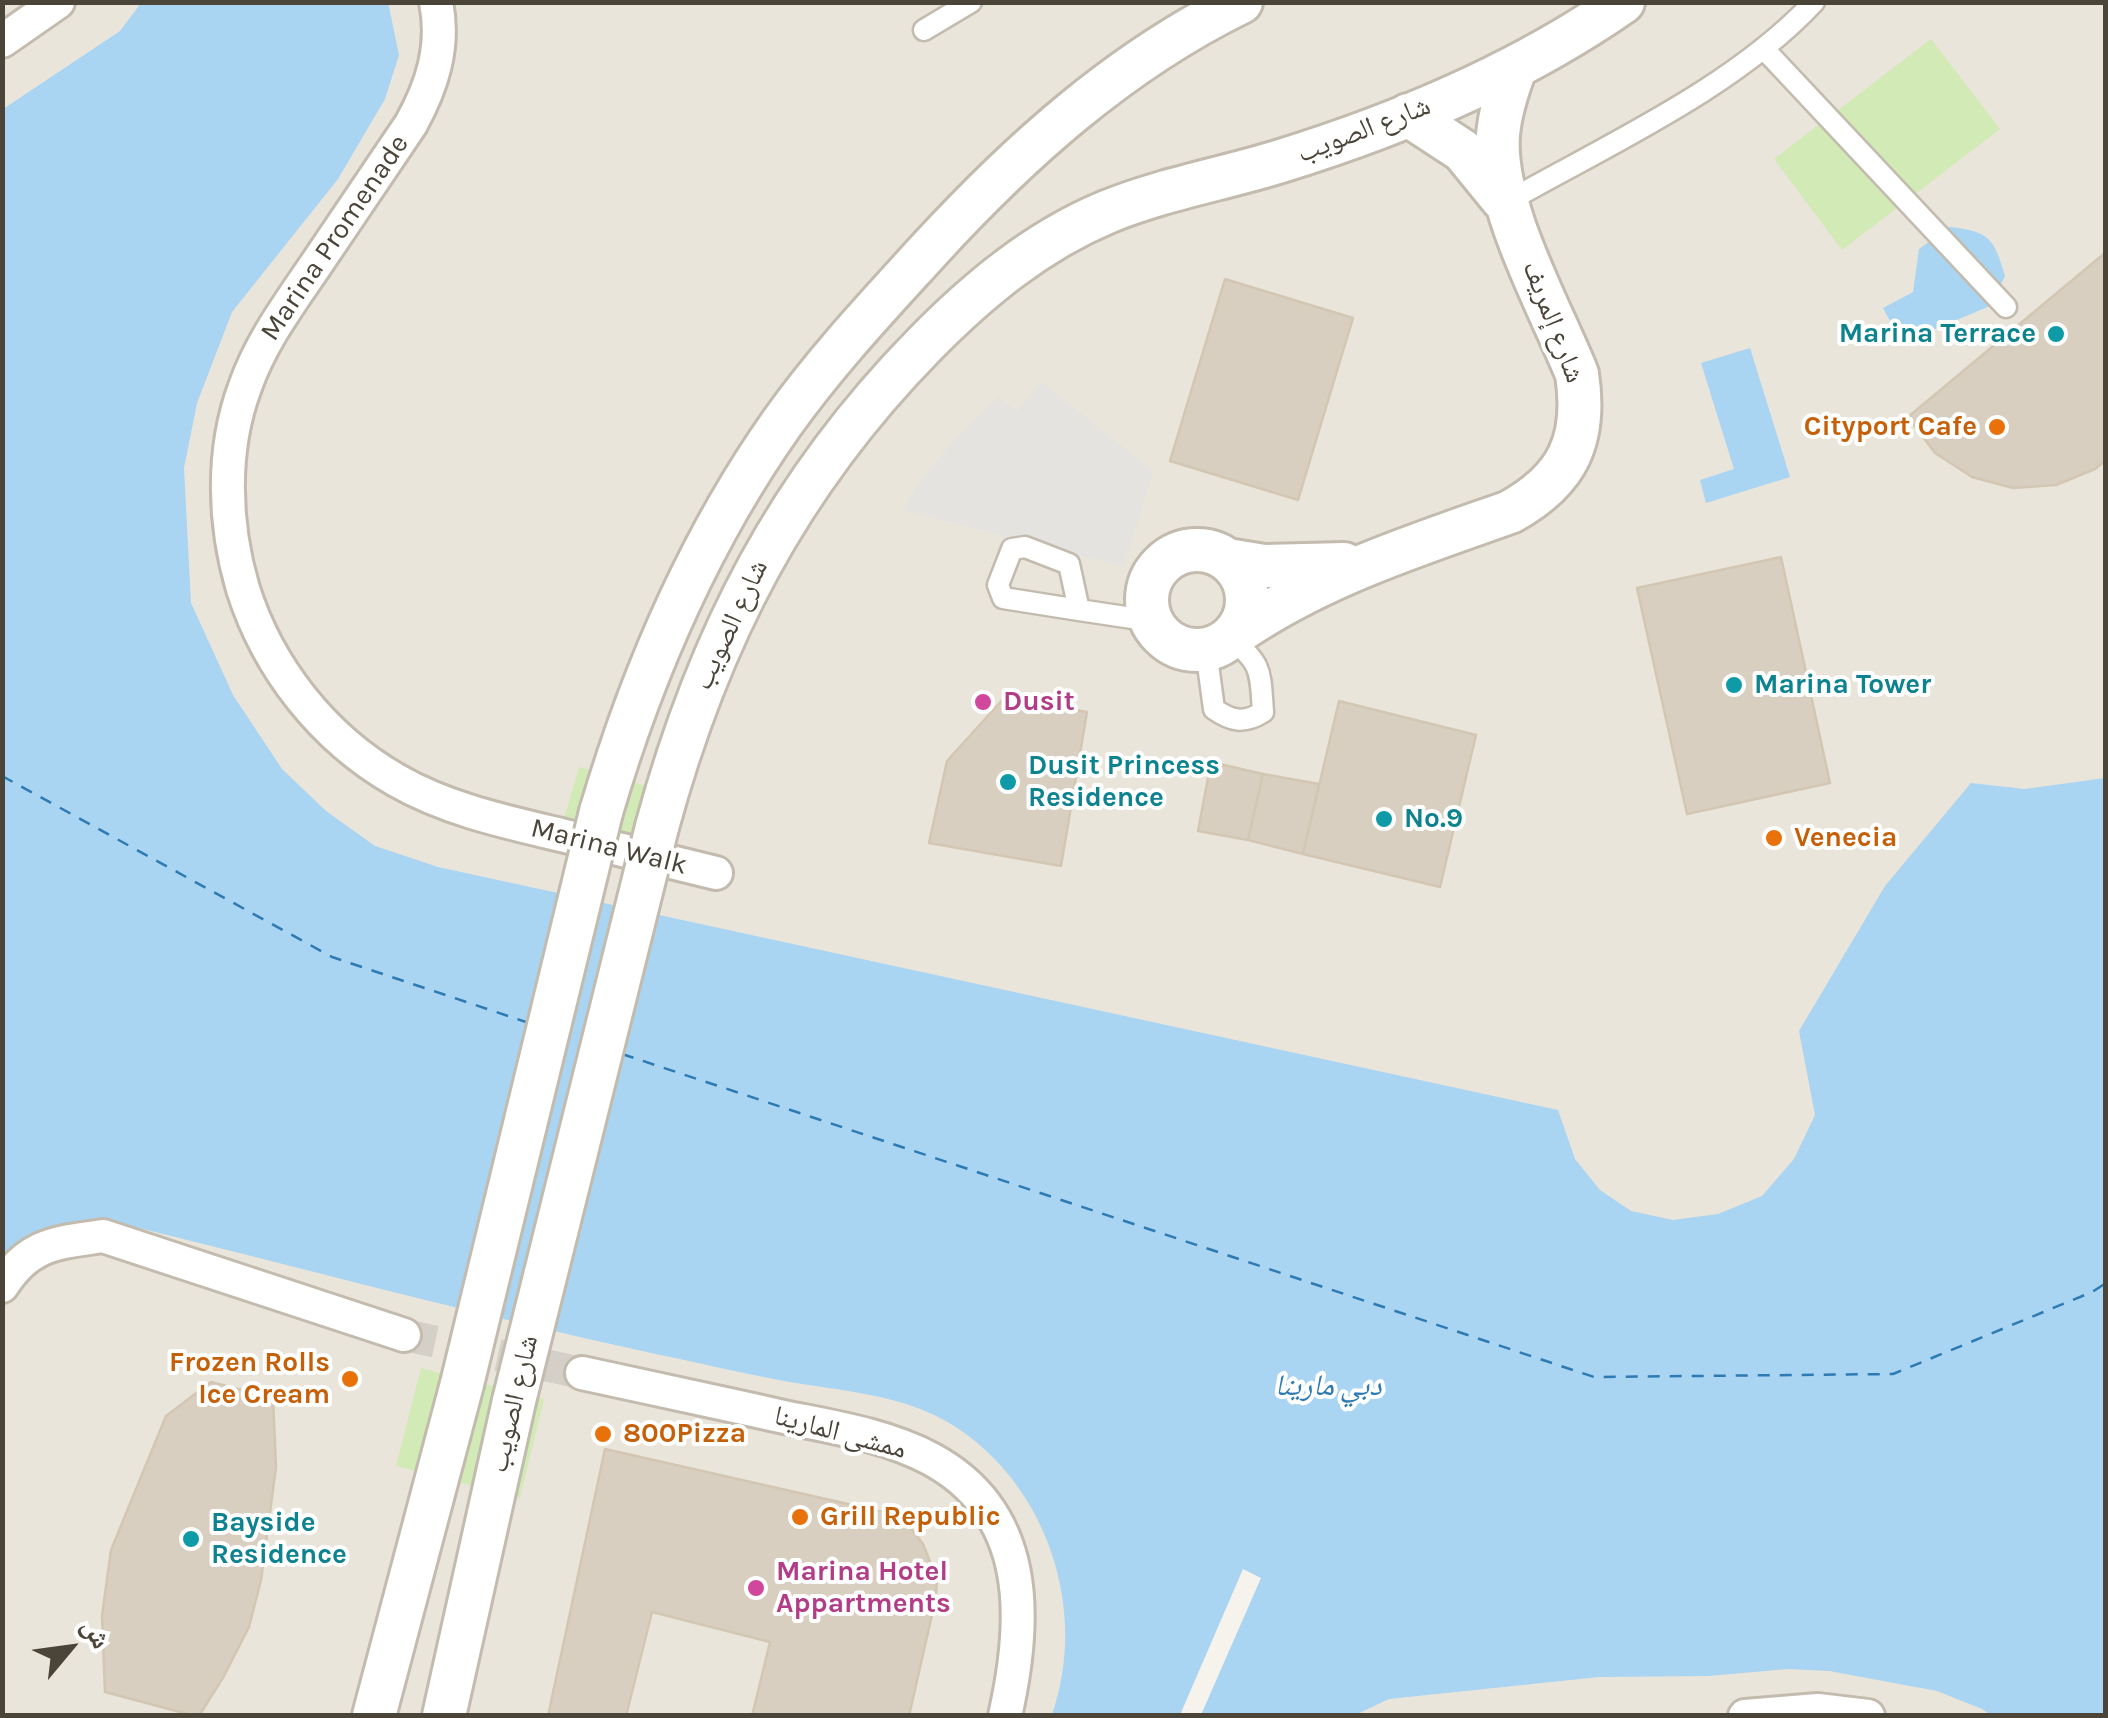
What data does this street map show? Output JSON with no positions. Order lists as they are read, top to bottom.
{
  "streets": {
    "street": [
      "شارع الصويب",
      "Marina Promenade",
      "شارع إلمريف",
      "Marina Walk",
      "ممشى المارينا"
    ]
  },
  "crossings": [
    ["شارع الصويب", "شارع إلمريف"],
    ["Marina Promenade", "Marina Walk"]
  ],
  "water": ["دبي مارينا"],
  "places": [
    "Marina Terrace",
    "Cityport Cafe",
    "Marina Tower",
    "Dusit",
    "Dusit Princess Residence",
    "No.9",
    "Venecia",
    "Frozen Rolls Ice Cream",
    "800Pizza",
    "Grill Republic",
    "Bayside Residence",
    "Marina Hotel Appartments"
  ],
  "north": "top right"
}
